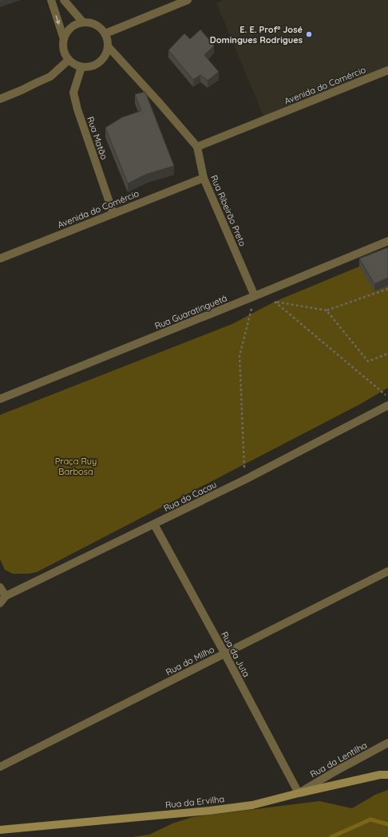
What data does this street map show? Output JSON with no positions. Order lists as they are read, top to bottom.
{
  "streets": {
    "street": [
      "Avenida do Comércio",
      "Rua Matão",
      "Rua Ribeirão Preto",
      "Rua Guaratinguetá",
      "Rua do Cacau",
      "Rua da Juta",
      "Rua do Milho",
      "Rua da Lentilha",
      "Rua da Ervilha"
    ]
  },
  "crossings": [
    ["Avenida do Comércio", "Rua Matão"],
    ["Avenida do Comércio", "Rua Ribeirão Preto"],
    ["Rua Matão", "Rua Ribeirão Preto"],
    ["Rua Ribeirão Preto", "Rua Guaratinguetá"],
    ["Rua do Cacau", "Rua da Juta"],
    ["Rua da Juta", "Rua do Milho"],
    ["Rua da Juta", "Rua da Lentilha"],
    ["Rua da Juta", "Rua da Ervilha"],
    ["Rua da Lentilha", "Rua da Ervilha"]
  ],
  "parks": ["Praça Ruy Barbosa"],
  "places": ["E. E. Profº José Domingues Rodrigues"]
}
